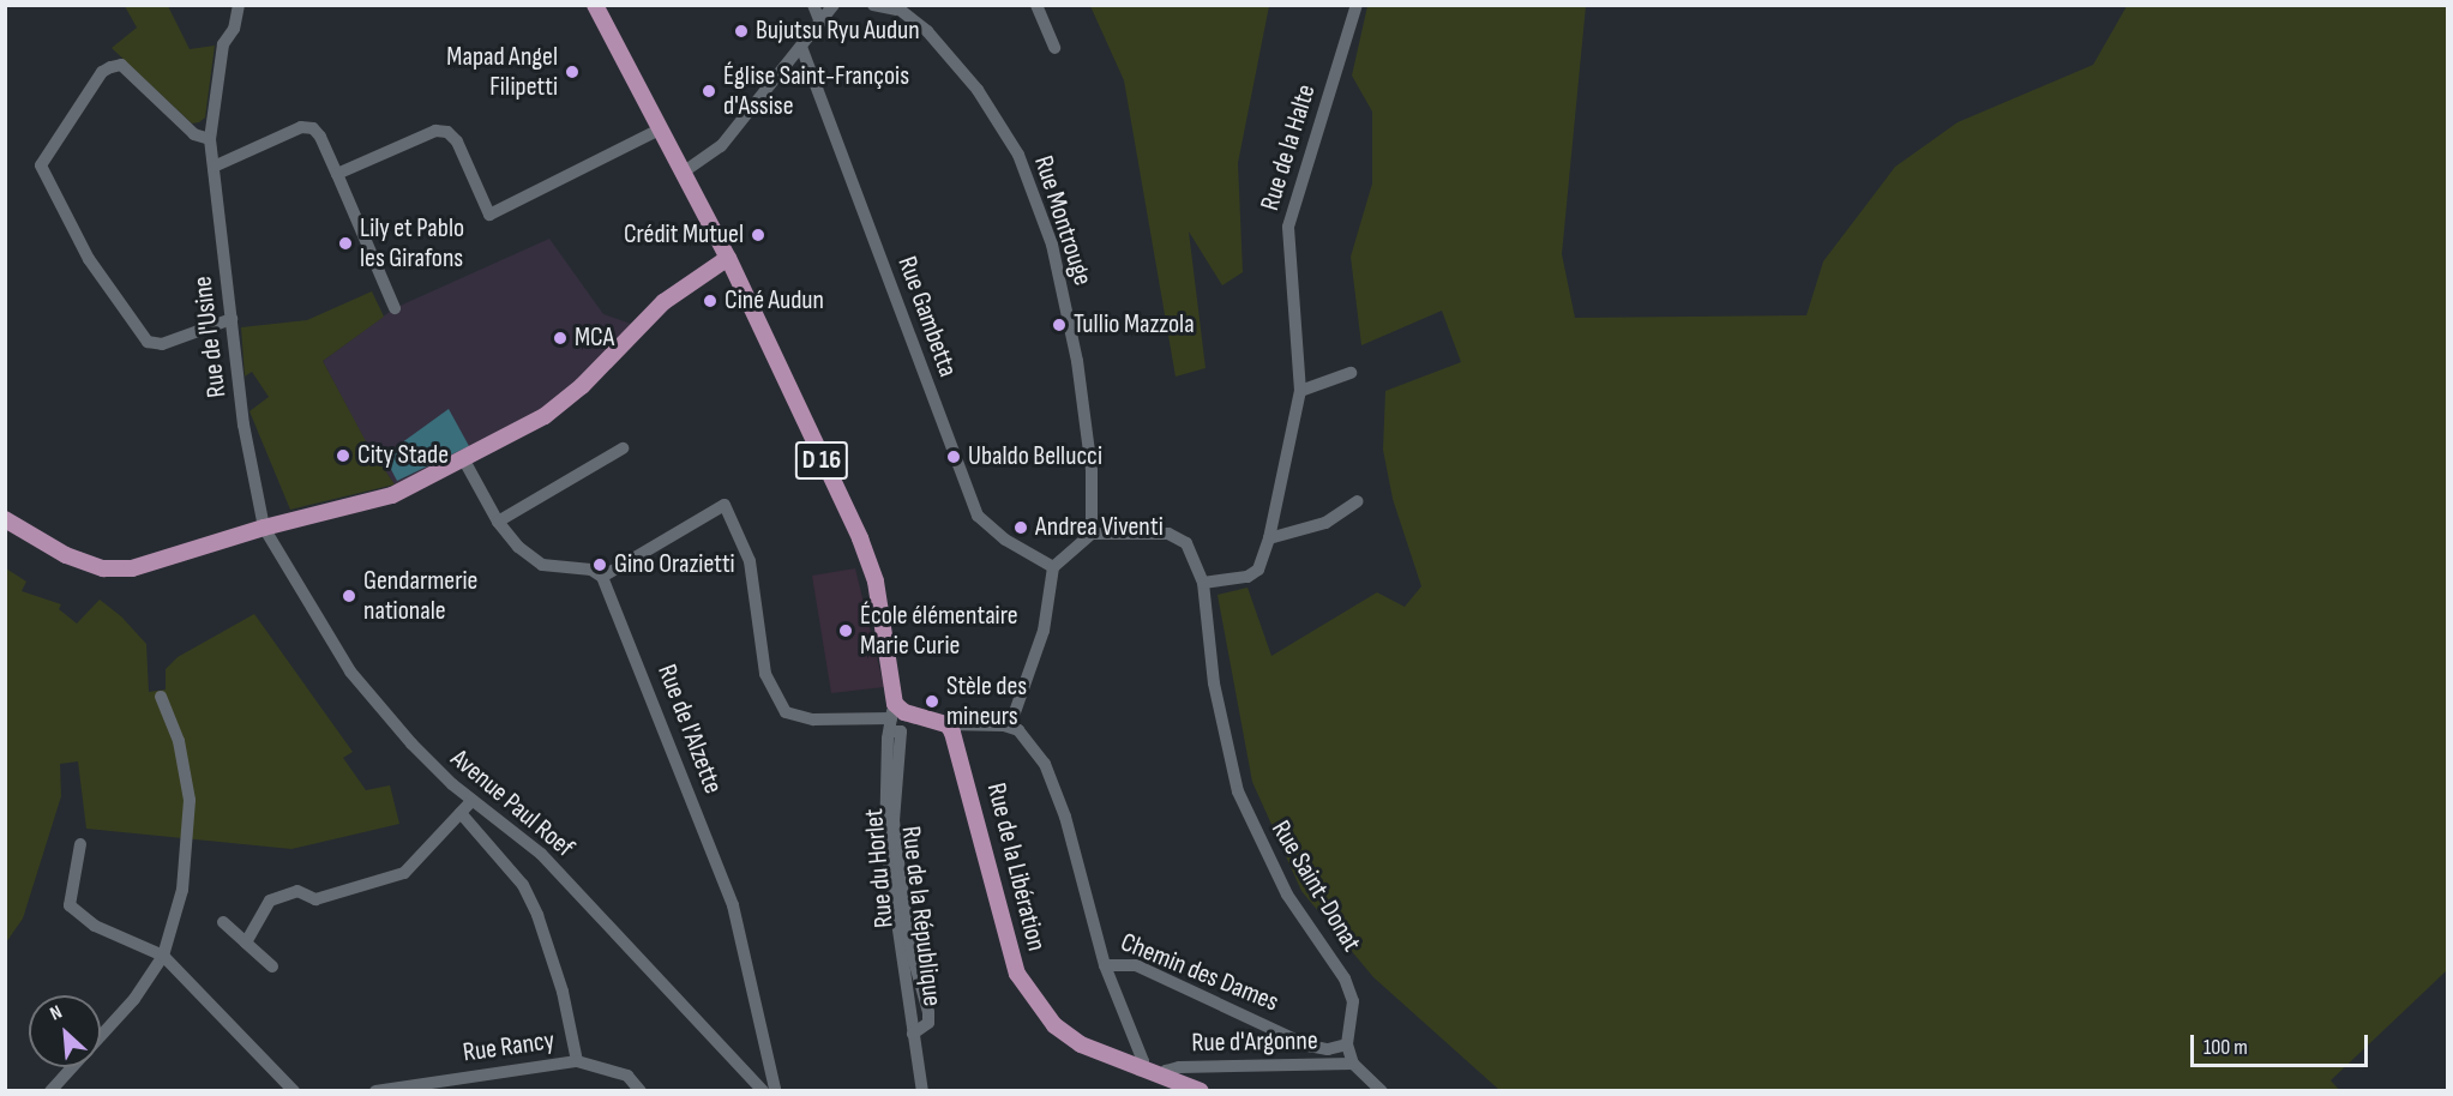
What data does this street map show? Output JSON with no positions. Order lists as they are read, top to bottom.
{
  "streets": {
    "main road": ["D 16", "Rue de la Libération"],
    "street": [
      "Rue de la Halte",
      "Rue Montrouge",
      "Rue Gambetta",
      "Rue de l'Usine",
      "Rue de l'Alzette",
      "Avenue Paul Roef",
      "Rue Saint-Donat",
      "Rue de la République",
      "Chemin des Dames",
      "Rue d'Argonne",
      "Rue Rancy"
    ]
  },
  "crossings": [
    ["Rue de la Halte", "Rue Saint-Donat"],
    ["Rue de l'Usine", "Avenue Paul Roef"],
    ["D 16", "Rue de la République"],
    ["Rue de l'Alzette", "Avenue Paul Roef"],
    ["Rue de la Libération", "Rue d'Argonne"],
    ["Rue Saint-Donat", "Chemin des Dames"]
  ],
  "places": [
    "Bujutsu Ryu Audun",
    "Mapad Angel Filipetti",
    "Église Saint-François d'Assise",
    "Crédit Mutuel",
    "Lily et Pablo les Girafons",
    "Ciné Audun",
    "Tullio Mazzola",
    "MCA",
    "City Stade",
    "Ubaldo Bellucci",
    "Andrea Viventi",
    "Gino Orazietti",
    "Gendarmerie nationale",
    "École élémentaire Marie Curie",
    "Stèle des mineurs"
  ],
  "scale_bar": "100 m",
  "north": "top left"
}
